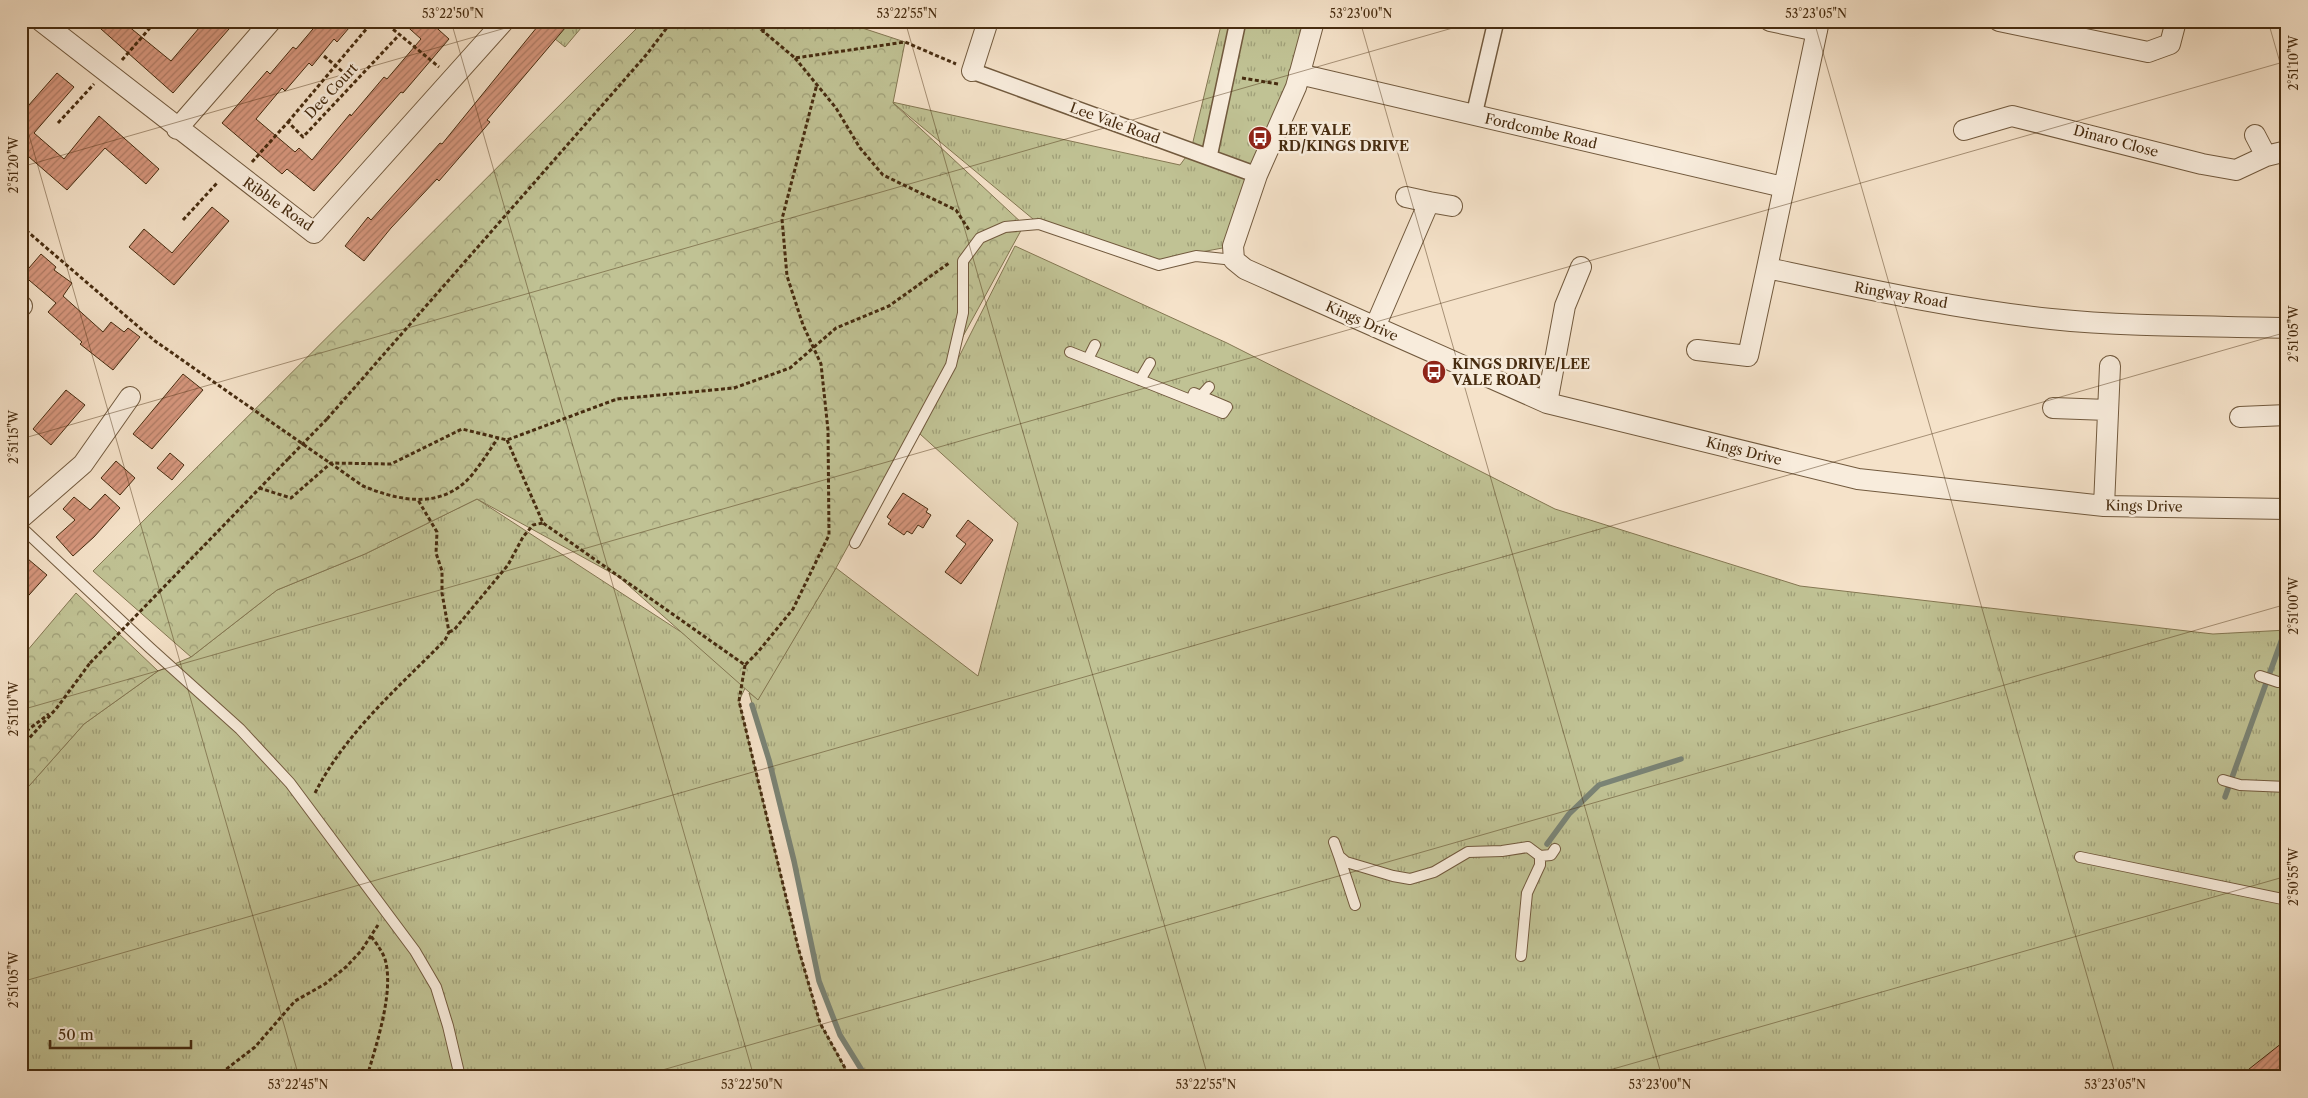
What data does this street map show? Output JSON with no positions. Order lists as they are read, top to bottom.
{
  "streets": {
    "street": [
      "Lee Vale Road",
      "Fordcombe Road",
      "Dinaro Close",
      "Ribble Road",
      "Ringway Road",
      "Kings Drive"
    ],
    "path": ["Dee Court"]
  },
  "crossings": [
    ["Dee Court", "Ribble Road"]
  ],
  "places": {
    "bus stop": ["LEE VALE RD/KINGS DRIVE", "KINGS DRIVE/LEE VALE ROAD"]
  },
  "scale_bar": "50 m",
  "coordinates": [
    "53°22'50\"N",
    "53°22'55\"N",
    "53°23'00\"N",
    "53°23'05\"N",
    "2°51'10\"W",
    "2°51'20\"W",
    "2°51'05\"W",
    "2°51'15\"W",
    "2°51'00\"W",
    "2°50'55\"W",
    "53°22'45\"N"
  ]
}
